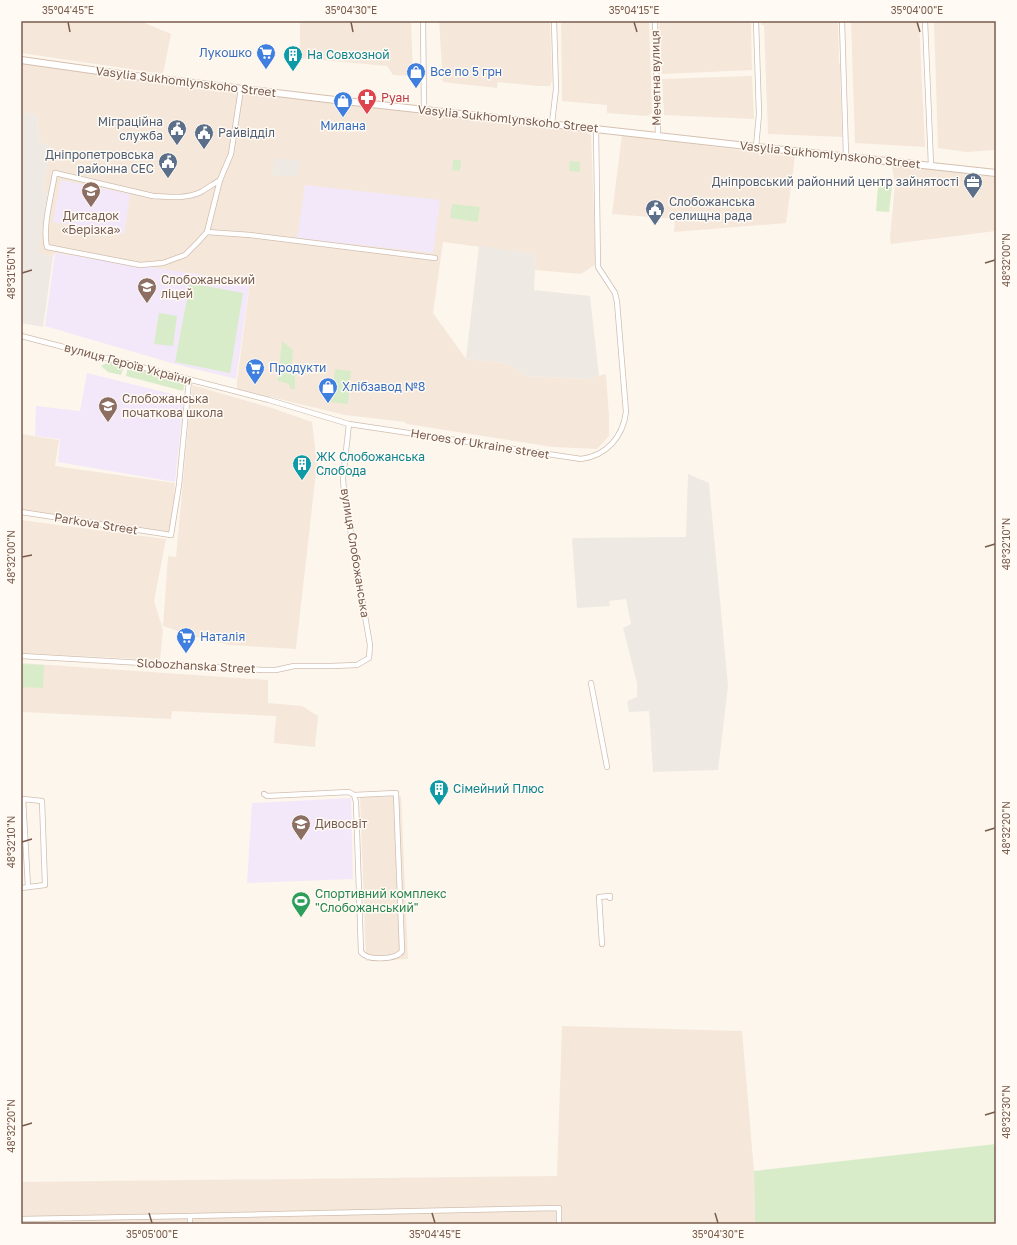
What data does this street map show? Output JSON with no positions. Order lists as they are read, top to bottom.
{
  "streets": {
    "main road": ["Vasylia Sukhomlynskoho Street"],
    "street": [
      "Мечетна вулиця",
      "вулиця Героїв України",
      "Heroes of Ukraine street",
      "Parkova Street",
      "вулиця Слобожанська",
      "Slobozhanska Street"
    ]
  },
  "crossings": [
    ["Мечетна вулиця", "Vasylia Sukhomlynskoho Street"],
    ["Vasylia Sukhomlynskoho Street", "Heroes of Ukraine street"],
    ["вулиця Героїв України", "Heroes of Ukraine street"],
    ["вулиця Героїв України", "Parkova Street"],
    ["вулиця Героїв України", "вулиця Слобожанська"],
    ["Heroes of Ukraine street", "вулиця Слобожанська"],
    ["вулиця Слобожанська", "Slobozhanska Street"]
  ],
  "places": {
    "supermarket": ["Лукошко", "Продукти", "Наталія"],
    "building": ["На Совхозной", "ЖК Слобожанська Слобода", "Сімейний Плюс"],
    "shop": ["Все по 5 грн", "Милана", "Хлібзавод №8"],
    "pharmacy": ["Руан"],
    "public building": [
      "Міграційна служба",
      "Райвідділ",
      "Дніпропетровська районна СЕС",
      "Слобожанська селищна рада"
    ],
    "office": ["Дніпровський районний центр зайнятості"],
    "school or university": [
      "Дитсадок «Берізка»",
      "Слобожанський ліцей",
      "Cлобожанська початкова школа",
      "Дивосвіт"
    ],
    "sports": ["Спортивний комплекс \"Слобожанський\""]
  },
  "coordinates": [
    "35°04'45\"E",
    "35°04'30\"E",
    "35°04'15\"E",
    "35°04'00\"E",
    "48°32'00\"N",
    "48°31'50\"N",
    "48°32'10\"N",
    "48°32'20\"N",
    "48°32'30\"N",
    "35°05'00\"E"
  ]
}
